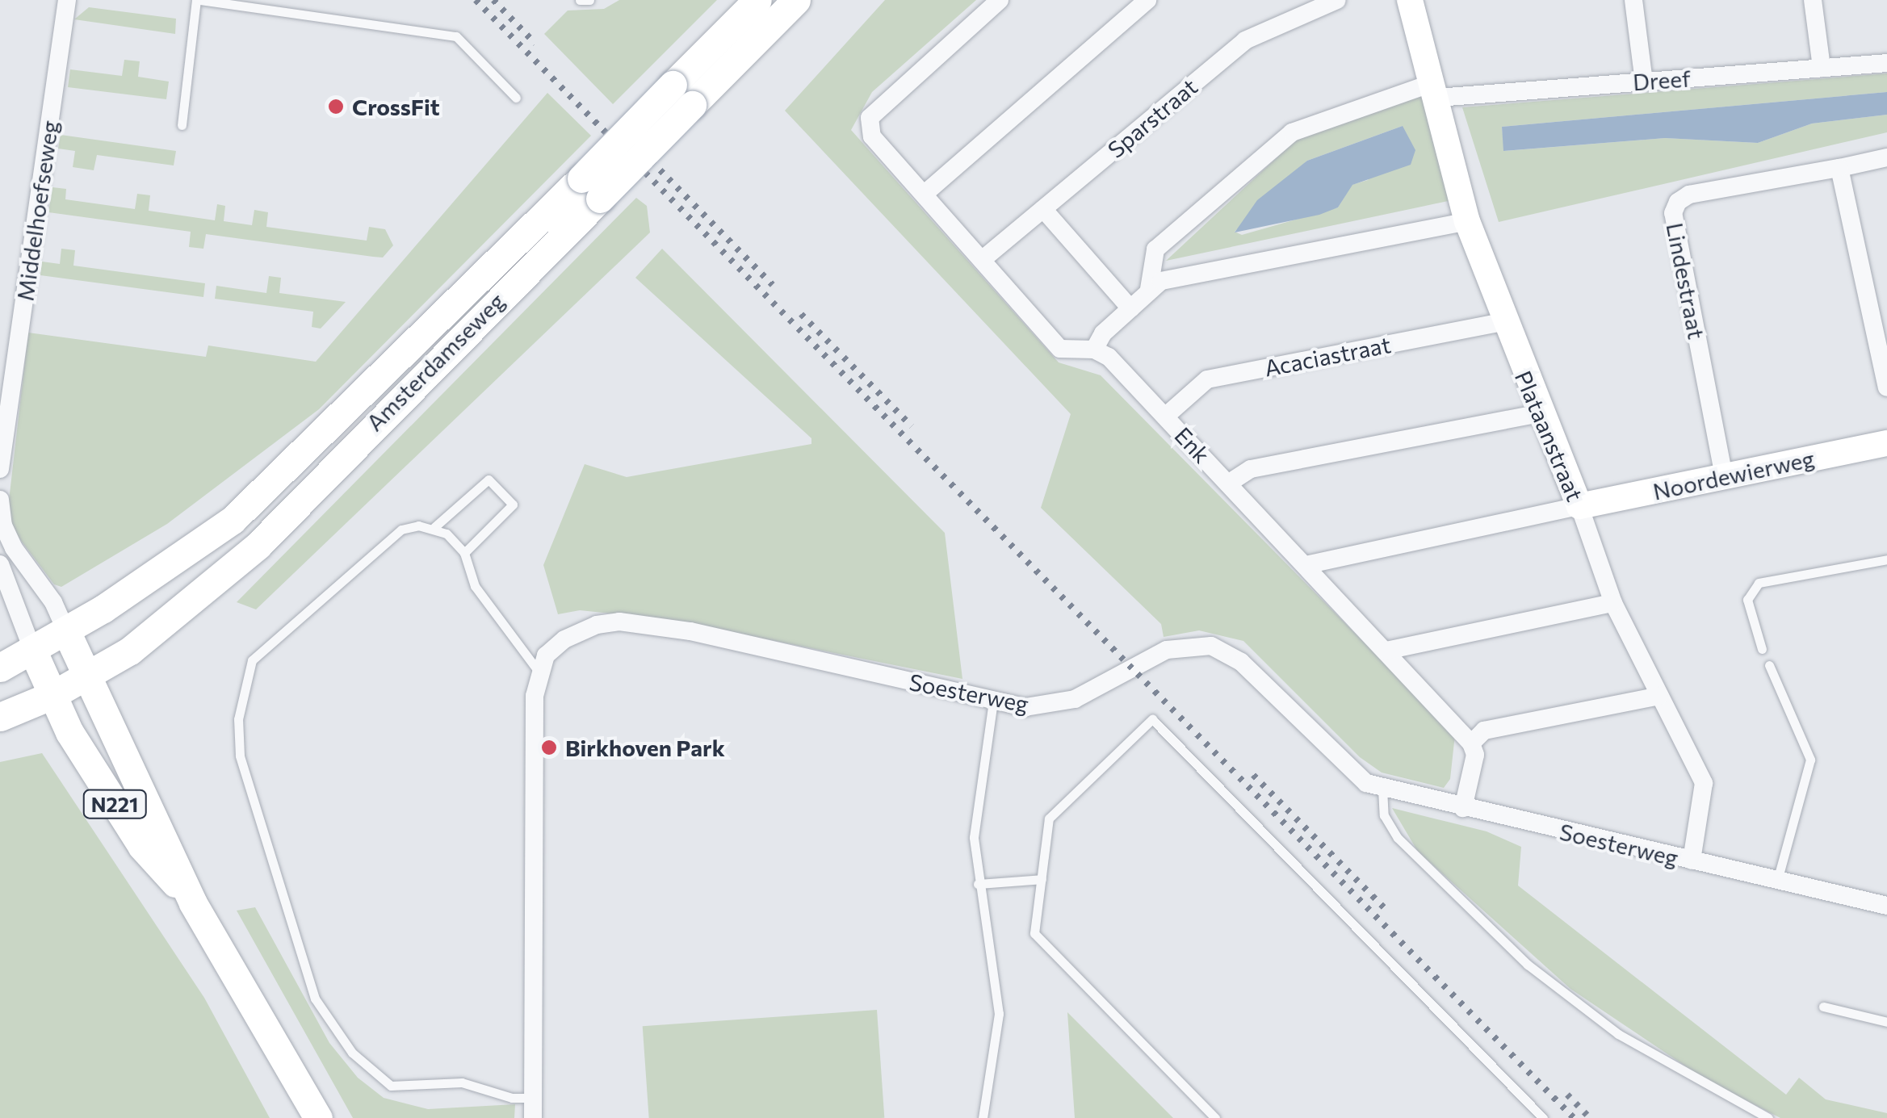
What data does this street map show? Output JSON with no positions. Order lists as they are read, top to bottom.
{
  "streets": {
    "main road": ["Amsterdamseweg", "N221"],
    "street": [
      "Dreef",
      "Sparstraat",
      "Middelhoefseweg",
      "Lindestraat",
      "Acaciastraat",
      "Plataanstraat",
      "Enk",
      "Noordewierweg",
      "Soesterweg"
    ]
  },
  "crossings": [
    ["Dreef", "Plataanstraat"],
    ["Lindestraat", "Noordewierweg"],
    ["Acaciastraat", "Plataanstraat"],
    ["Acaciastraat", "Enk"],
    ["Amsterdamseweg", "N221"],
    ["Plataanstraat", "Noordewierweg"],
    ["Plataanstraat", "Soesterweg"]
  ],
  "places": ["CrossFit", "Birkhoven Park"]
}
